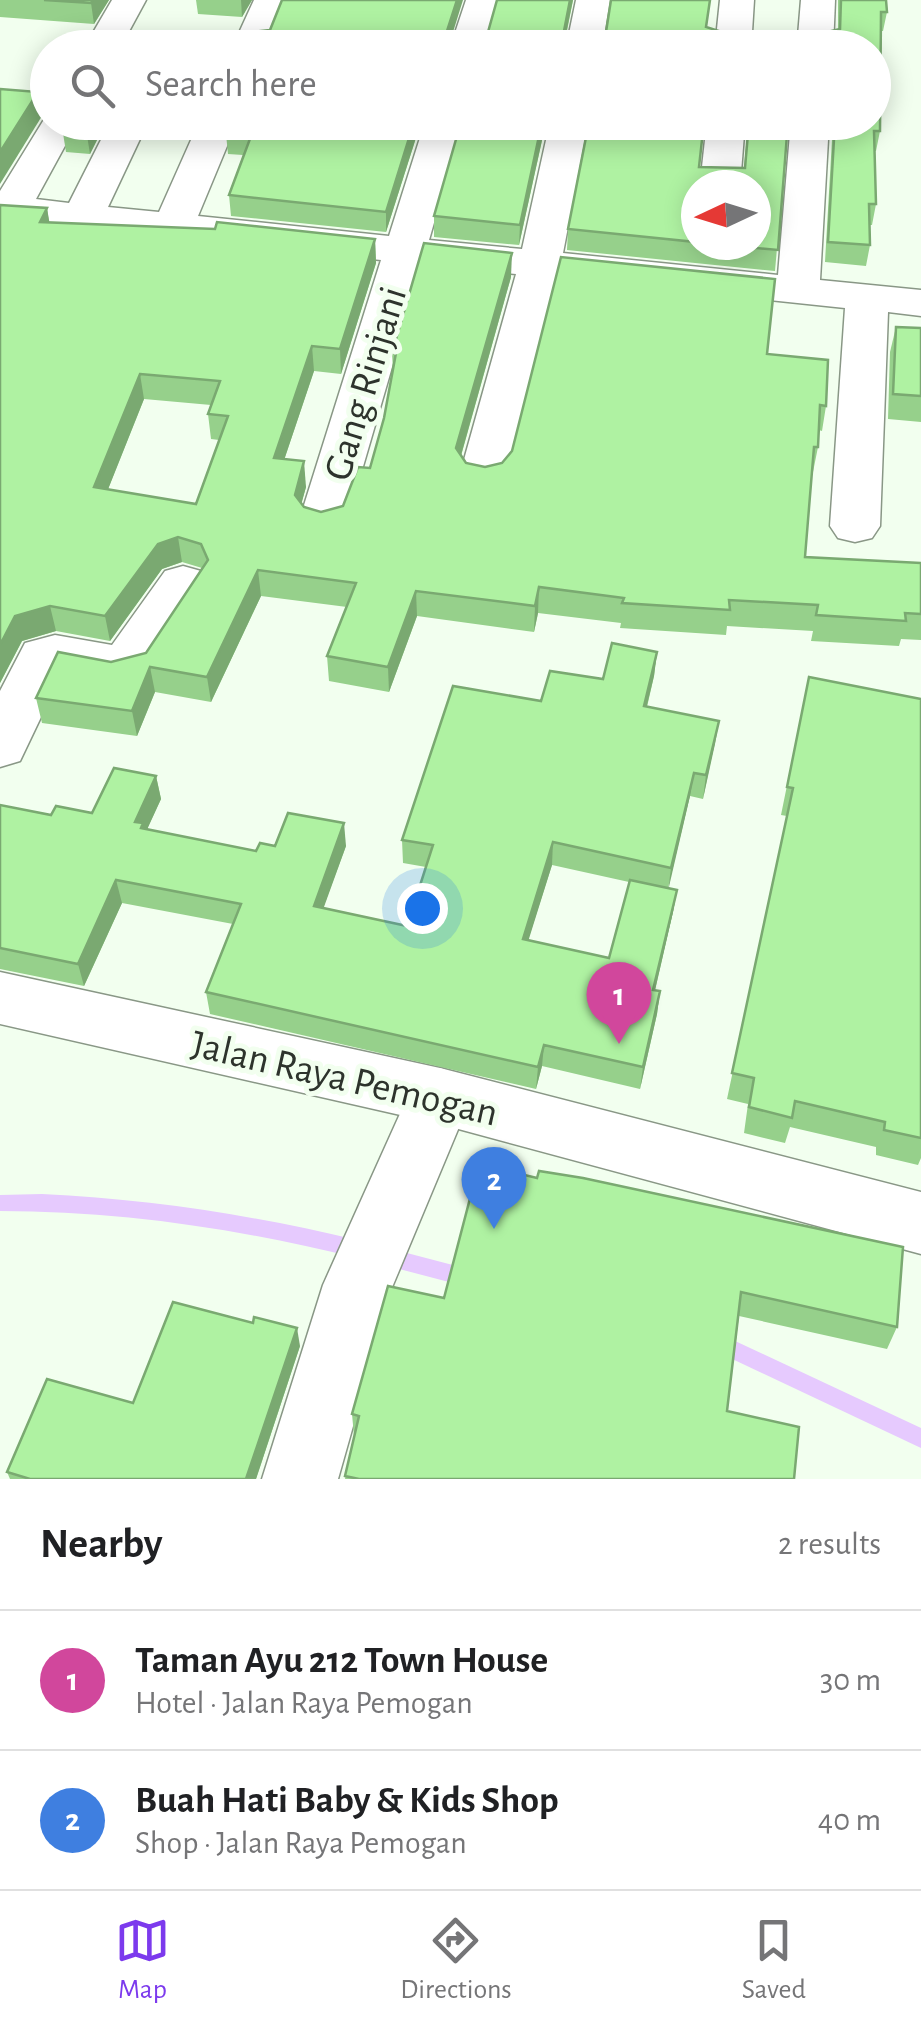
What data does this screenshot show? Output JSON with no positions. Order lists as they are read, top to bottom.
{
  "streets": {
    "street": ["Gang Rinjani", "Jalan Raya Pemogan"]
  },
  "north": "left",
  "page": {
    "search": "Search here",
    "pins": ["1", "2"],
    "heading": ["Nearby", "2 results"],
    "list": [
      {
        "mark": "1",
        "name": "Taman Ayu 212 Town House",
        "note": "Hotel · Jalan Raya Pemogan",
        "value": "30 m"
      },
      {
        "mark": "2",
        "name": "Buah Hati Baby & Kids Shop",
        "note": "Shop · Jalan Raya Pemogan",
        "value": "40 m"
      }
    ],
    "nav": ["Map", "Directions", "Saved"]
  }
}
